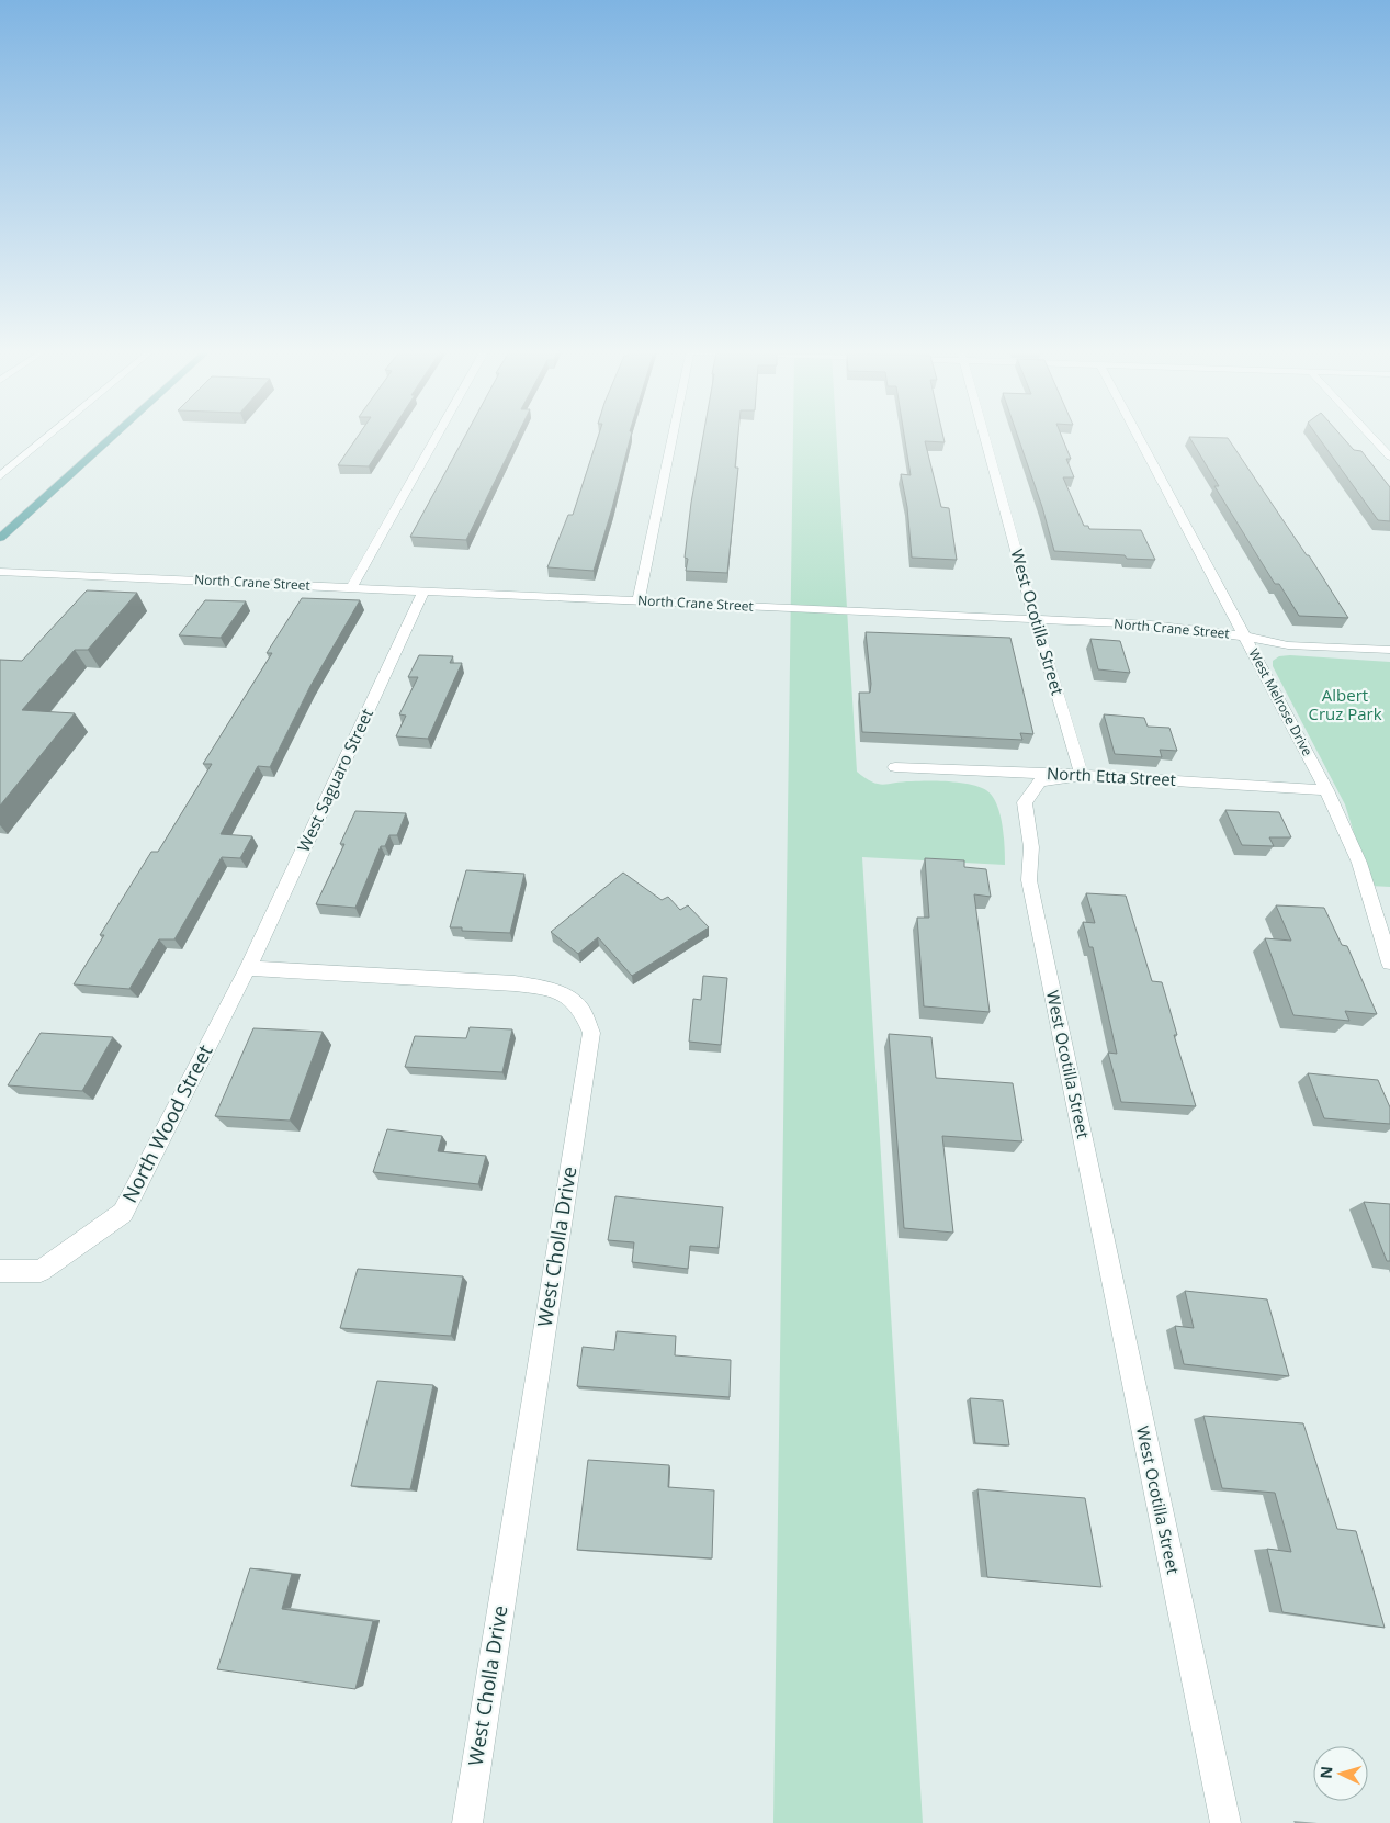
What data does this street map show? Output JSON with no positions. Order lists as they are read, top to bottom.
{
  "streets": {
    "street": [
      "North Crane Street",
      "West Ocotilla Street",
      "West Melrose Drive",
      "North Etta Street",
      "West Saguaro Street",
      "North Wood Street",
      "West Cholla Drive"
    ]
  },
  "crossings": [
    ["North Crane Street", "West Ocotilla Street"],
    ["North Crane Street", "West Melrose Drive"],
    ["North Crane Street", "West Saguaro Street"],
    ["West Ocotilla Street", "North Etta Street"],
    ["West Melrose Drive", "North Etta Street"],
    ["West Saguaro Street", "North Wood Street"],
    ["West Saguaro Street", "West Cholla Drive"],
    ["North Wood Street", "West Cholla Drive"]
  ],
  "parks": ["Albert Cruz Park"],
  "north": "left"
}
